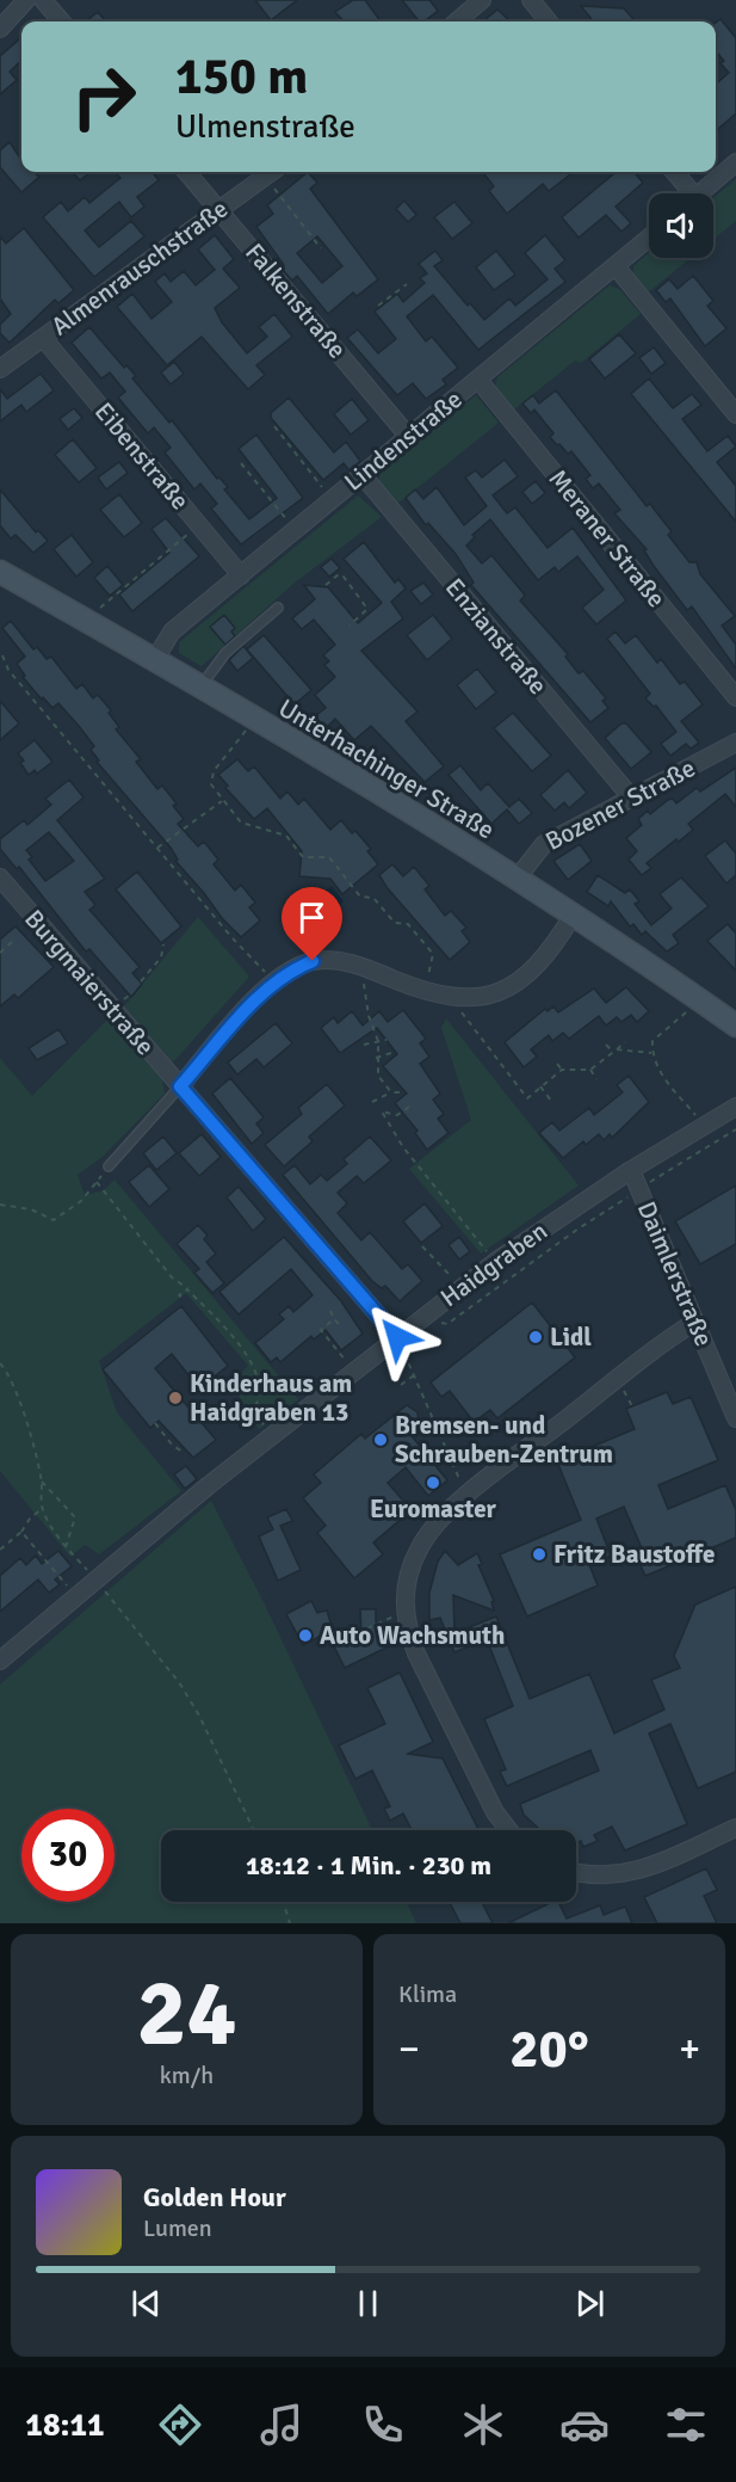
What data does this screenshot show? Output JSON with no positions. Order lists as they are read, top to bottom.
{
  "streets": {
    "main road": ["Unterhachinger Straße"],
    "street": [
      "Almenrauschstraße",
      "Falkenstraße",
      "Lindenstraße",
      "Eibenstraße",
      "Meraner Straße",
      "Enzianstraße",
      "Bozener Straße",
      "Burgmaierstraße",
      "Haidgraben",
      "Daimlerstraße"
    ]
  },
  "crossings": [
    ["Almenrauschstraße", "Falkenstraße"],
    ["Almenrauschstraße", "Eibenstraße"],
    ["Falkenstraße", "Lindenstraße"],
    ["Lindenstraße", "Eibenstraße"],
    ["Lindenstraße", "Meraner Straße"],
    ["Lindenstraße", "Enzianstraße"],
    ["Lindenstraße", "Unterhachinger Straße"],
    ["Enzianstraße", "Bozener Straße"],
    ["Unterhachinger Straße", "Bozener Straße"],
    ["Burgmaierstraße", "Haidgraben"],
    ["Haidgraben", "Daimlerstraße"]
  ],
  "places": [
    "Lidl",
    "Kinderhaus am Haidgraben 13",
    "Bremsen- und Schrauben-Zentrum",
    "Euromaster",
    "Fritz Baustoffe",
    "Auto Wachsmuth"
  ],
  "page": {
    "turn": ["150 m", "Ulmenstraße"],
    "limit": "30",
    "trip": "18:12 · 1 Min. · 230 m",
    "tile": [
      ["24", "km/h"],
      "Klima"
    ],
    "heat": ["−", "20°", "+"],
    "song": ["Golden Hour", "Lumen"],
    "tabs": "18:11"
  }
}
